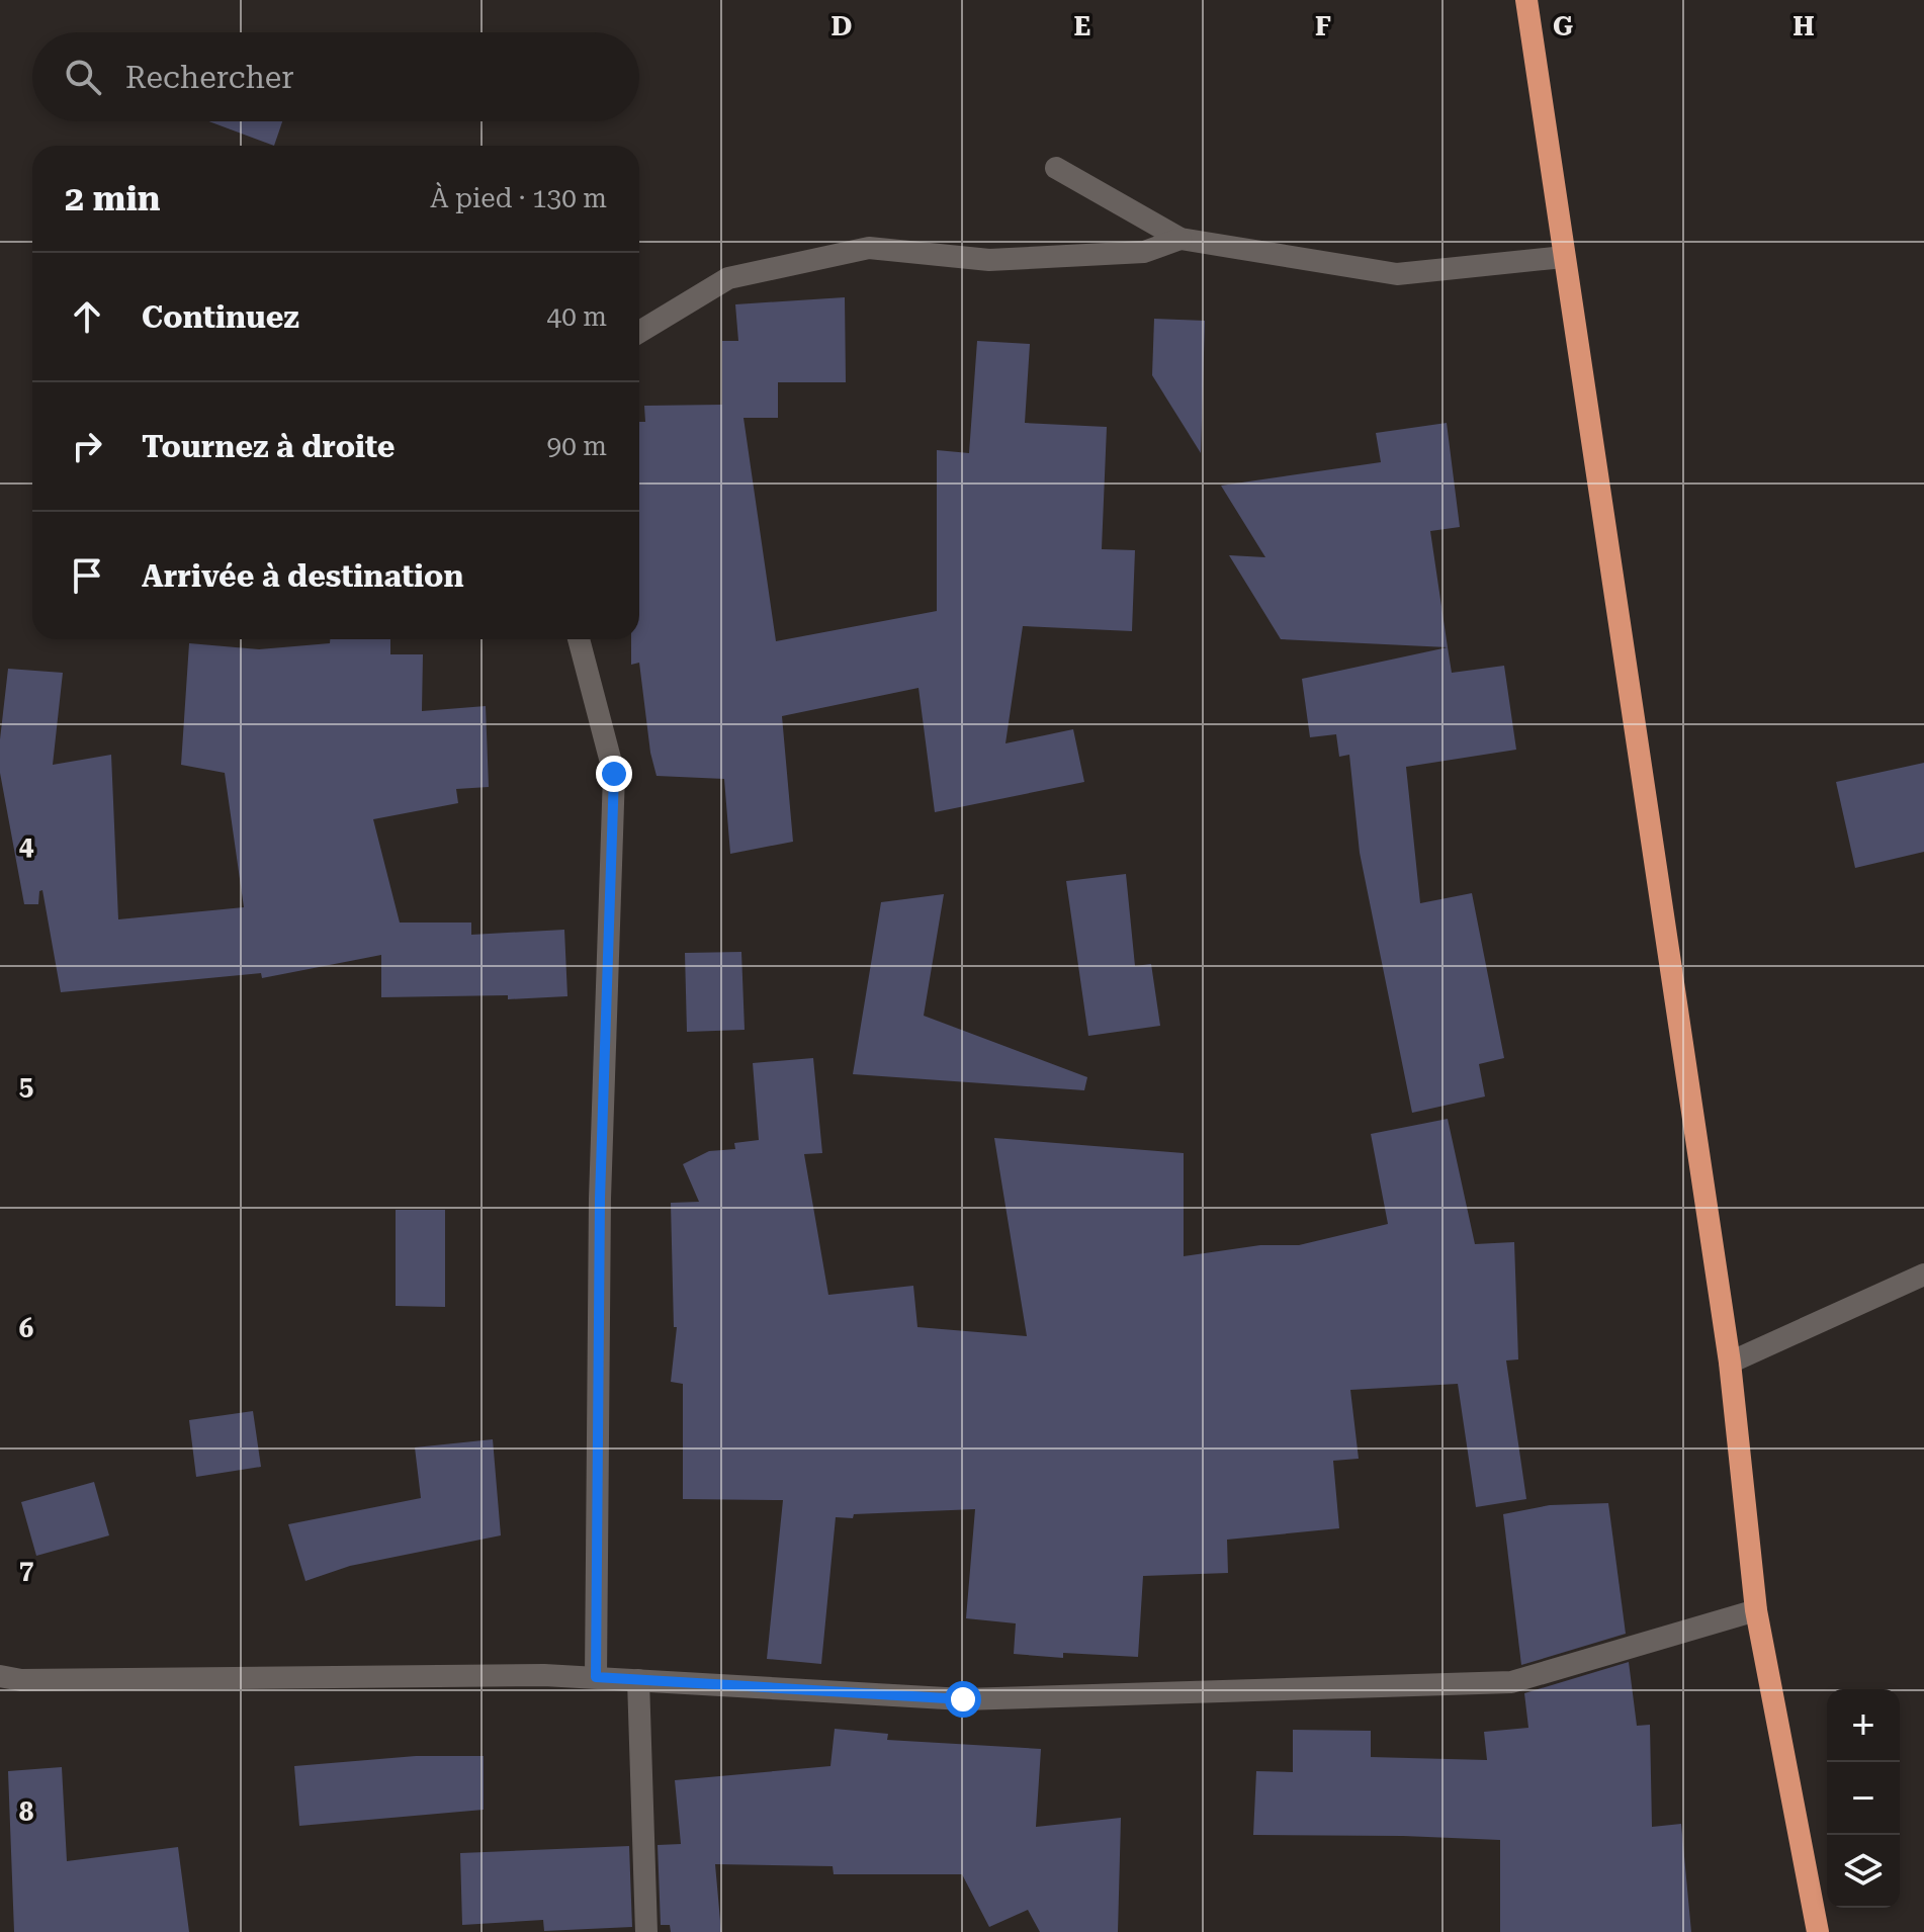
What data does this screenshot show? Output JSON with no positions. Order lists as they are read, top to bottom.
{
  "page": {
    "search": "Rechercher",
    "heading": ["2 min", "À pied · 130 m"],
    "list": [
      ["Continuez", "40 m"],
      ["Tournez à droite", "90 m"],
      "Arrivée à destination"
    ],
    "map_buttons": ["+", "−"]
  },
  "grid": {
    "columns": [
      "D",
      "E",
      "F",
      "G",
      "H"
    ],
    "rows": [
      "4",
      "5",
      "6",
      "7",
      "8"
    ]
  }
}
